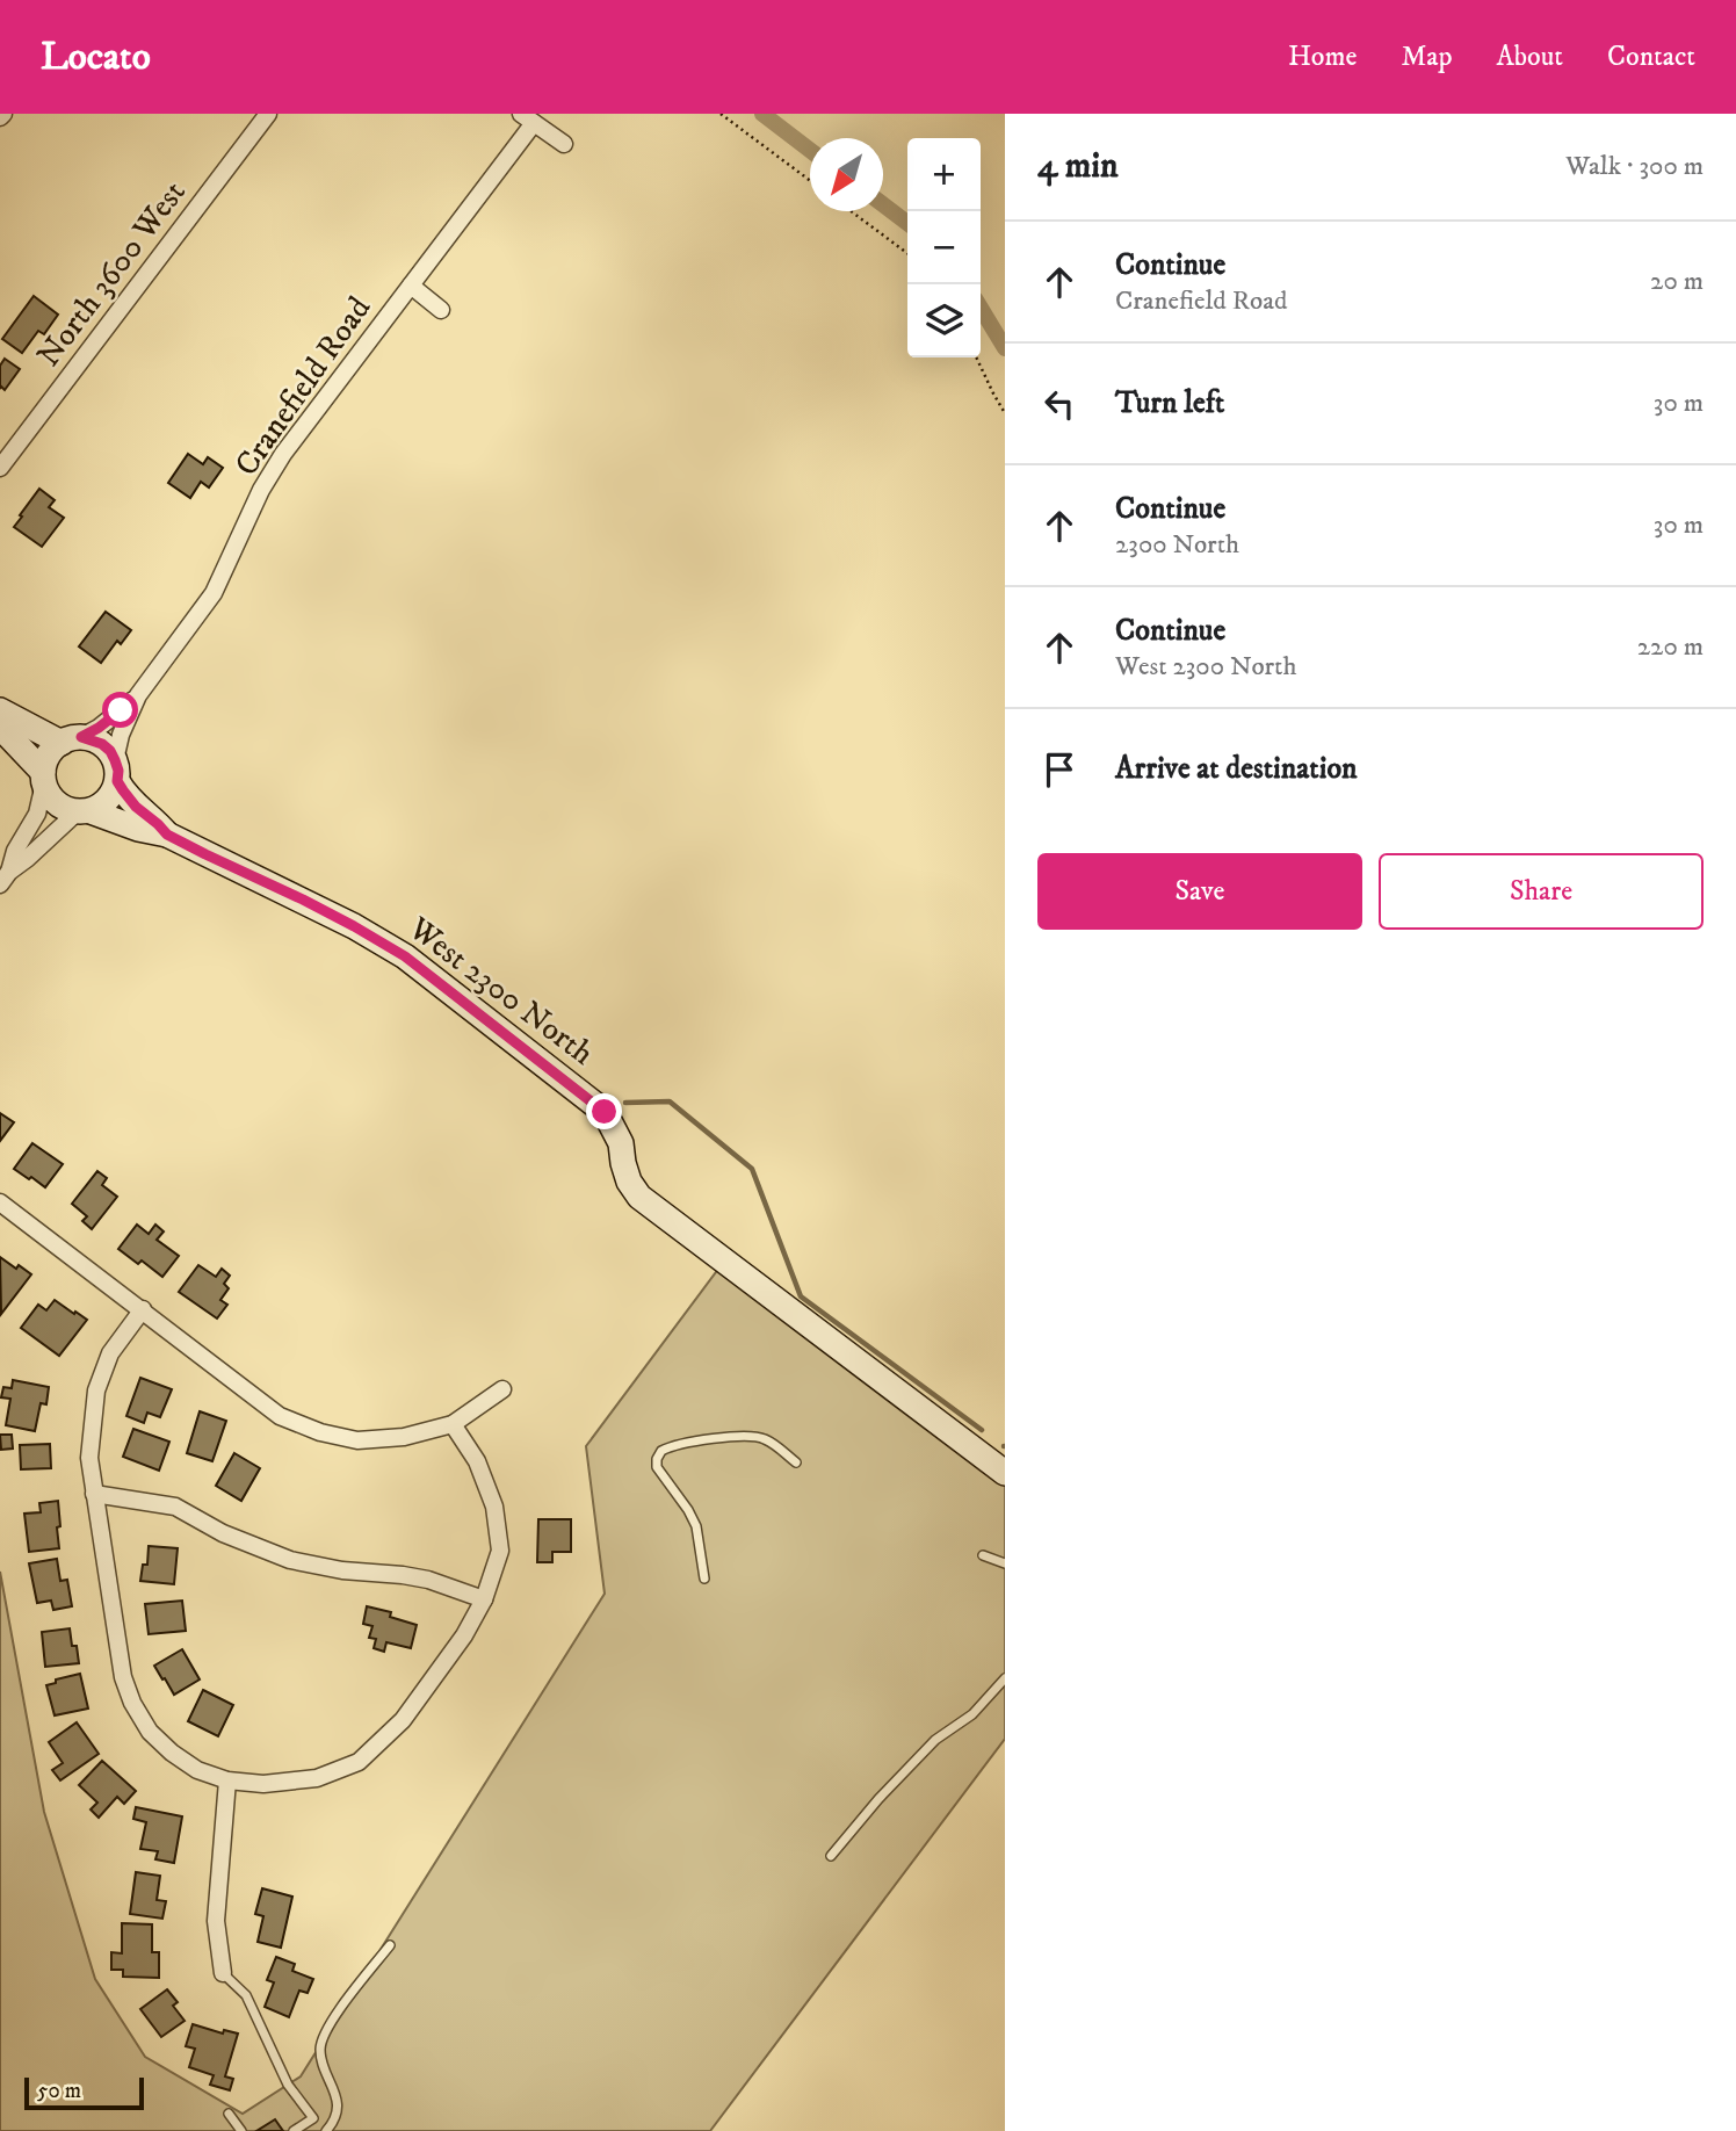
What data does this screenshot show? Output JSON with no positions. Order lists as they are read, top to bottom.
{
  "streets": {
    "street": ["North 3600 West", "Cranefield Road", "West 2300 North"]
  },
  "scale_bar": "50 m",
  "north": "bottom left",
  "page": {
    "header": "Locato",
    "nav": [
      "Home",
      "Map",
      "About",
      "Contact"
    ],
    "heading": ["4 min", "Walk · 300 m"],
    "map_buttons": ["+", "−"],
    "list": [
      ["Continue", "Cranefield Road", "20 m"],
      ["Turn left", "30 m"],
      ["Continue", "2300 North", "30 m"],
      ["Continue", "West 2300 North", "220 m"],
      "Arrive at destination"
    ],
    "buttons": ["Save", "Share"],
    "scale": "50 m"
  }
}
